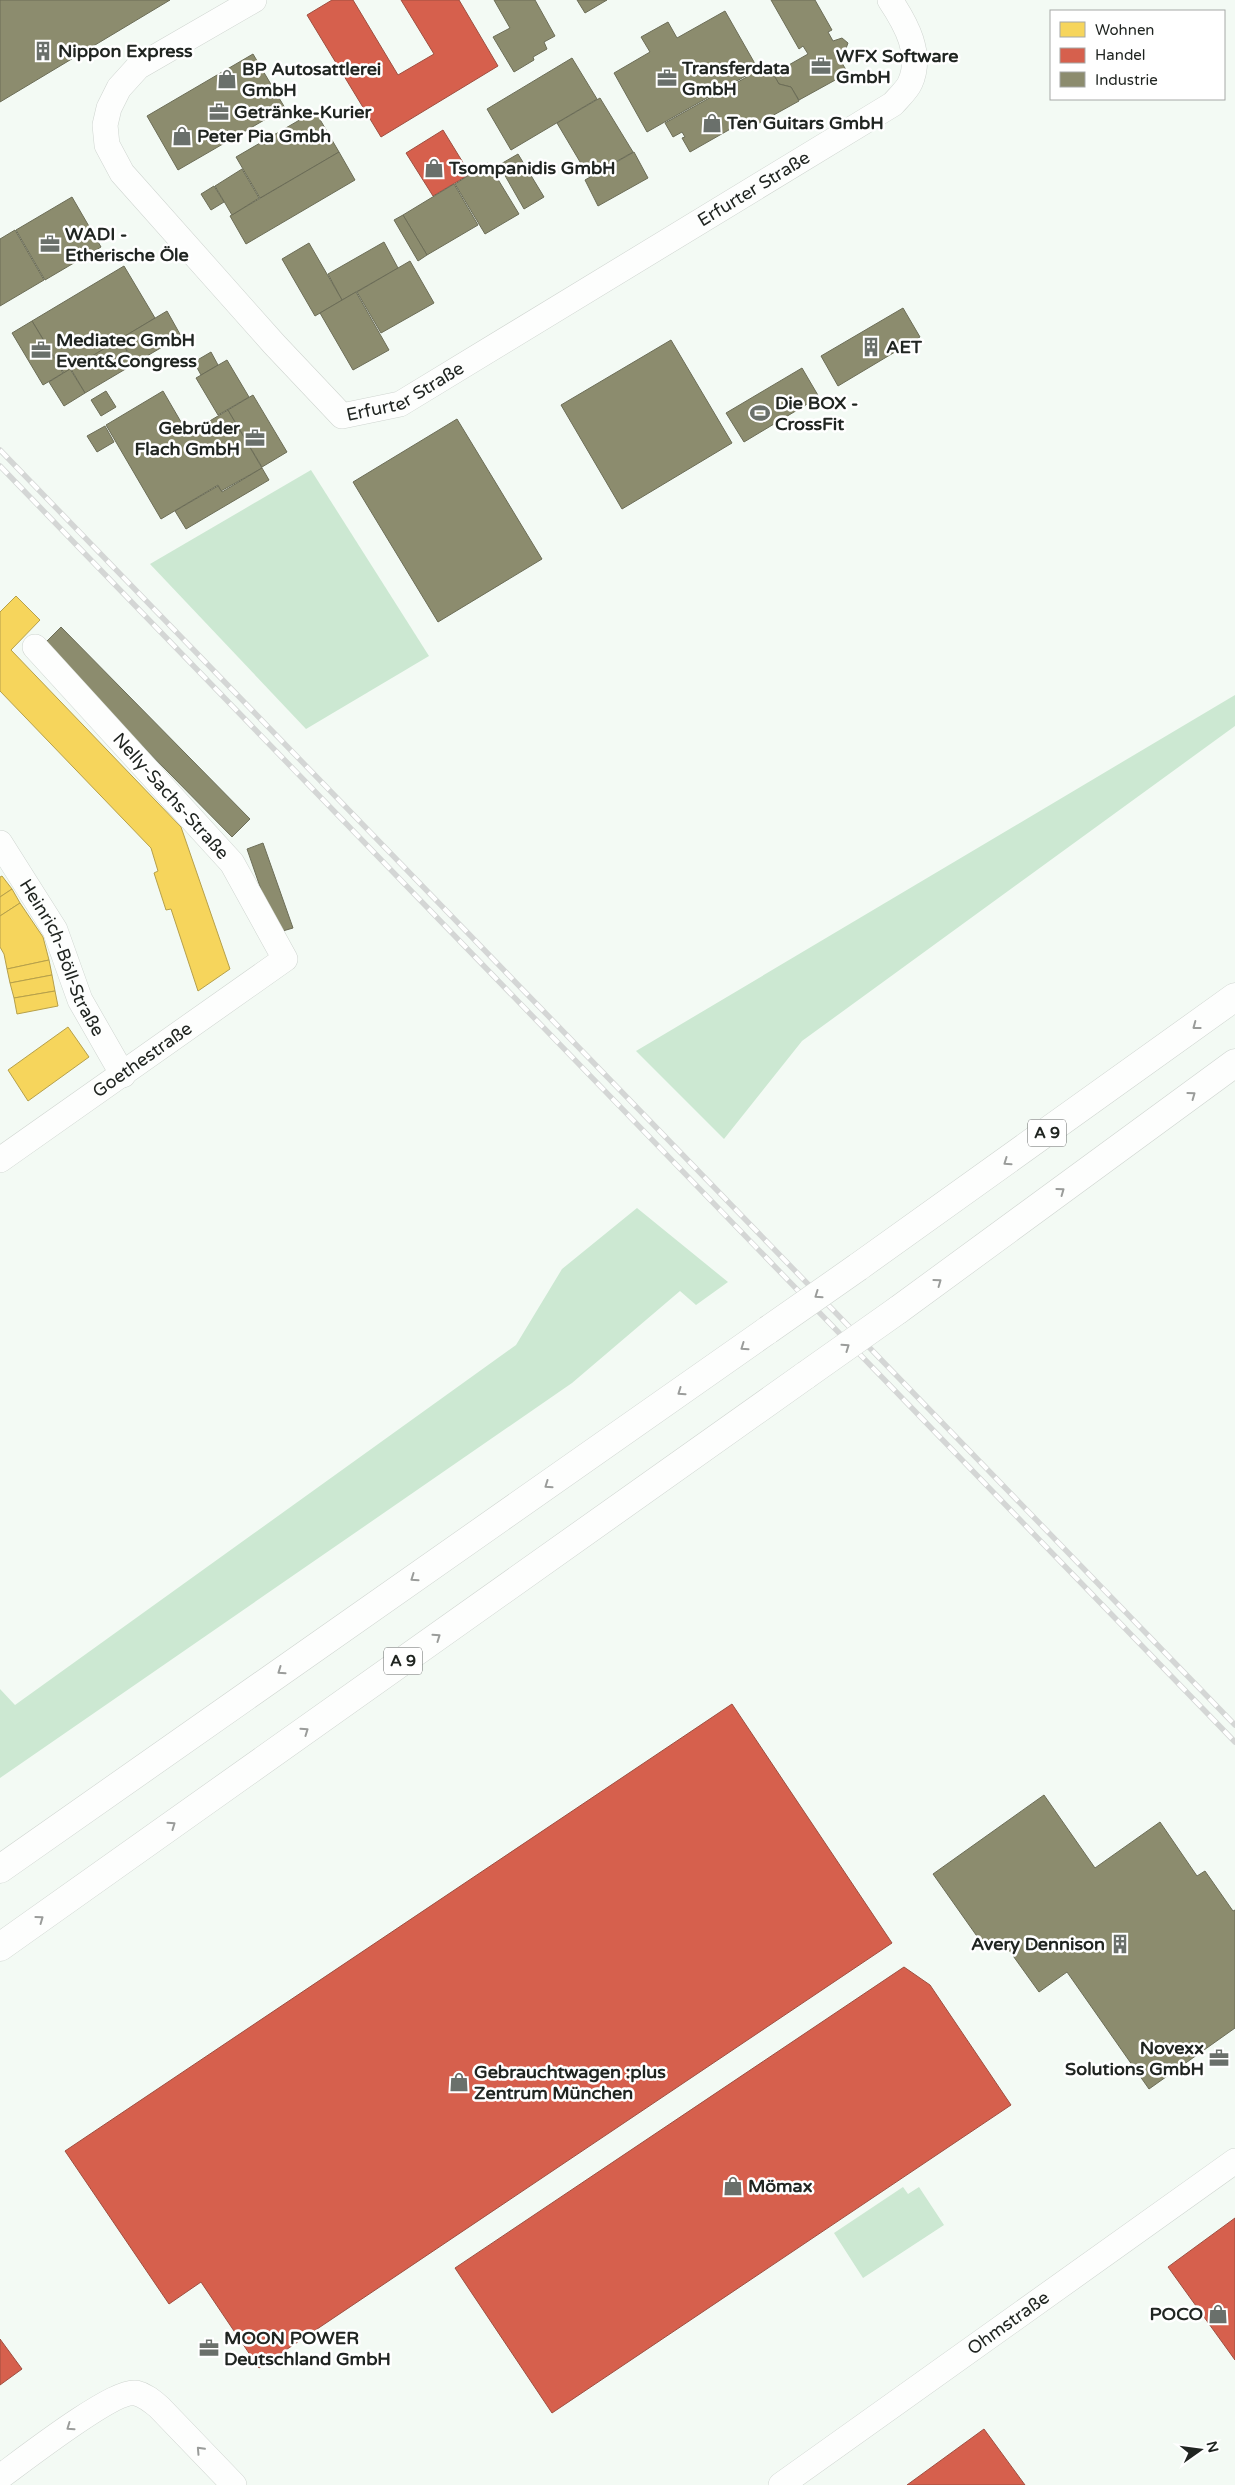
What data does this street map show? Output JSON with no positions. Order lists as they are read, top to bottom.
{
  "streets": {
    "highway": ["A 9"],
    "street": [
      "Erfurter Straße",
      "Nelly-Sachs-Straße",
      "Heinrich-Böll-Straße",
      "Goethestraße",
      "Ohmstraße"
    ]
  },
  "crossings": [
    ["Nelly-Sachs-Straße", "Goethestraße"],
    ["Heinrich-Böll-Straße", "Goethestraße"]
  ],
  "places": {
    "building": ["Nippon Express", "AET", "Avery Dennison"],
    "office": [
      "WFX Software GmbH",
      "Transferdata GmbH",
      "Getränke-Kurier",
      "WADI - Etherische Öle",
      "Mediatec GmbH Event&Congress",
      "Gebrüder Flach GmbH",
      "Novexx Solutions GmbH",
      "MOON POWER Deutschland GmbH"
    ],
    "shop": [
      "BP Autosattlerei GmbH",
      "Ten Guitars GmbH",
      "Peter Pia Gmbh",
      "Tsompanidis GmbH",
      "Gebrauchtwagen :plus Zentrum München",
      "Mömax",
      "POCO"
    ],
    "sports": ["Die BOX - CrossFit"]
  },
  "legend": ["Wohnen", "Handel", "Industrie"],
  "north": "right"
}
